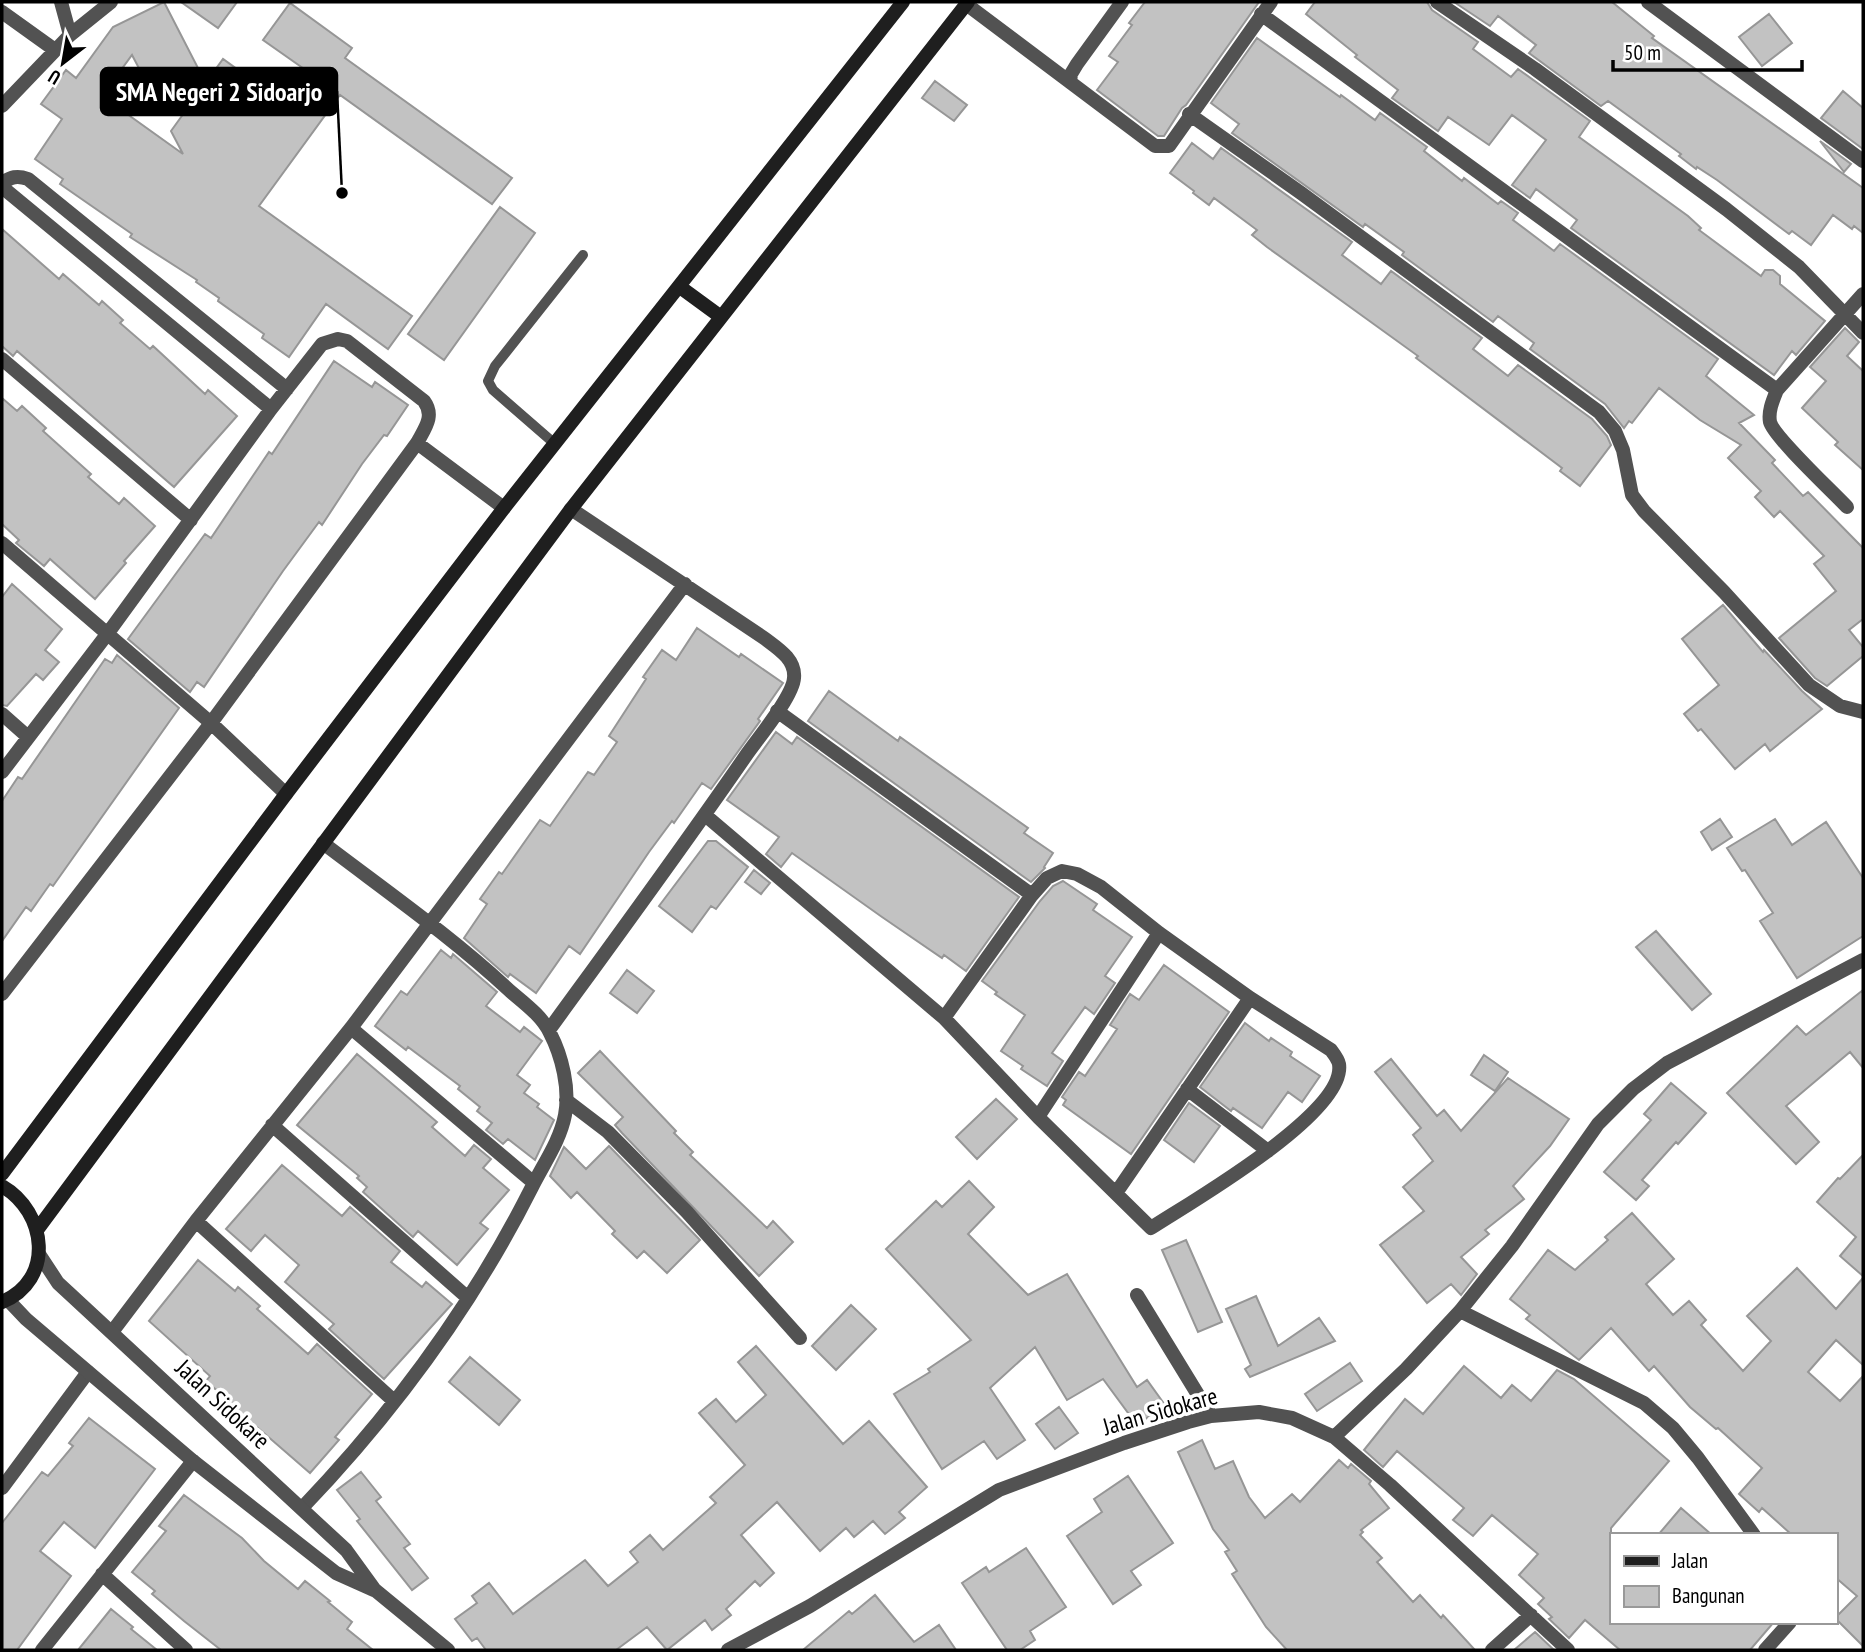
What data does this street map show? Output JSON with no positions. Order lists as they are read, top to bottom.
{
  "streets": {
    "street": ["Jalan Sidokare"]
  },
  "places": ["SMA Negeri 2 Sidoarjo"],
  "legend": ["Jalan", "Bangunan"],
  "scale_bar": "50 m",
  "north": "bottom left"
}
